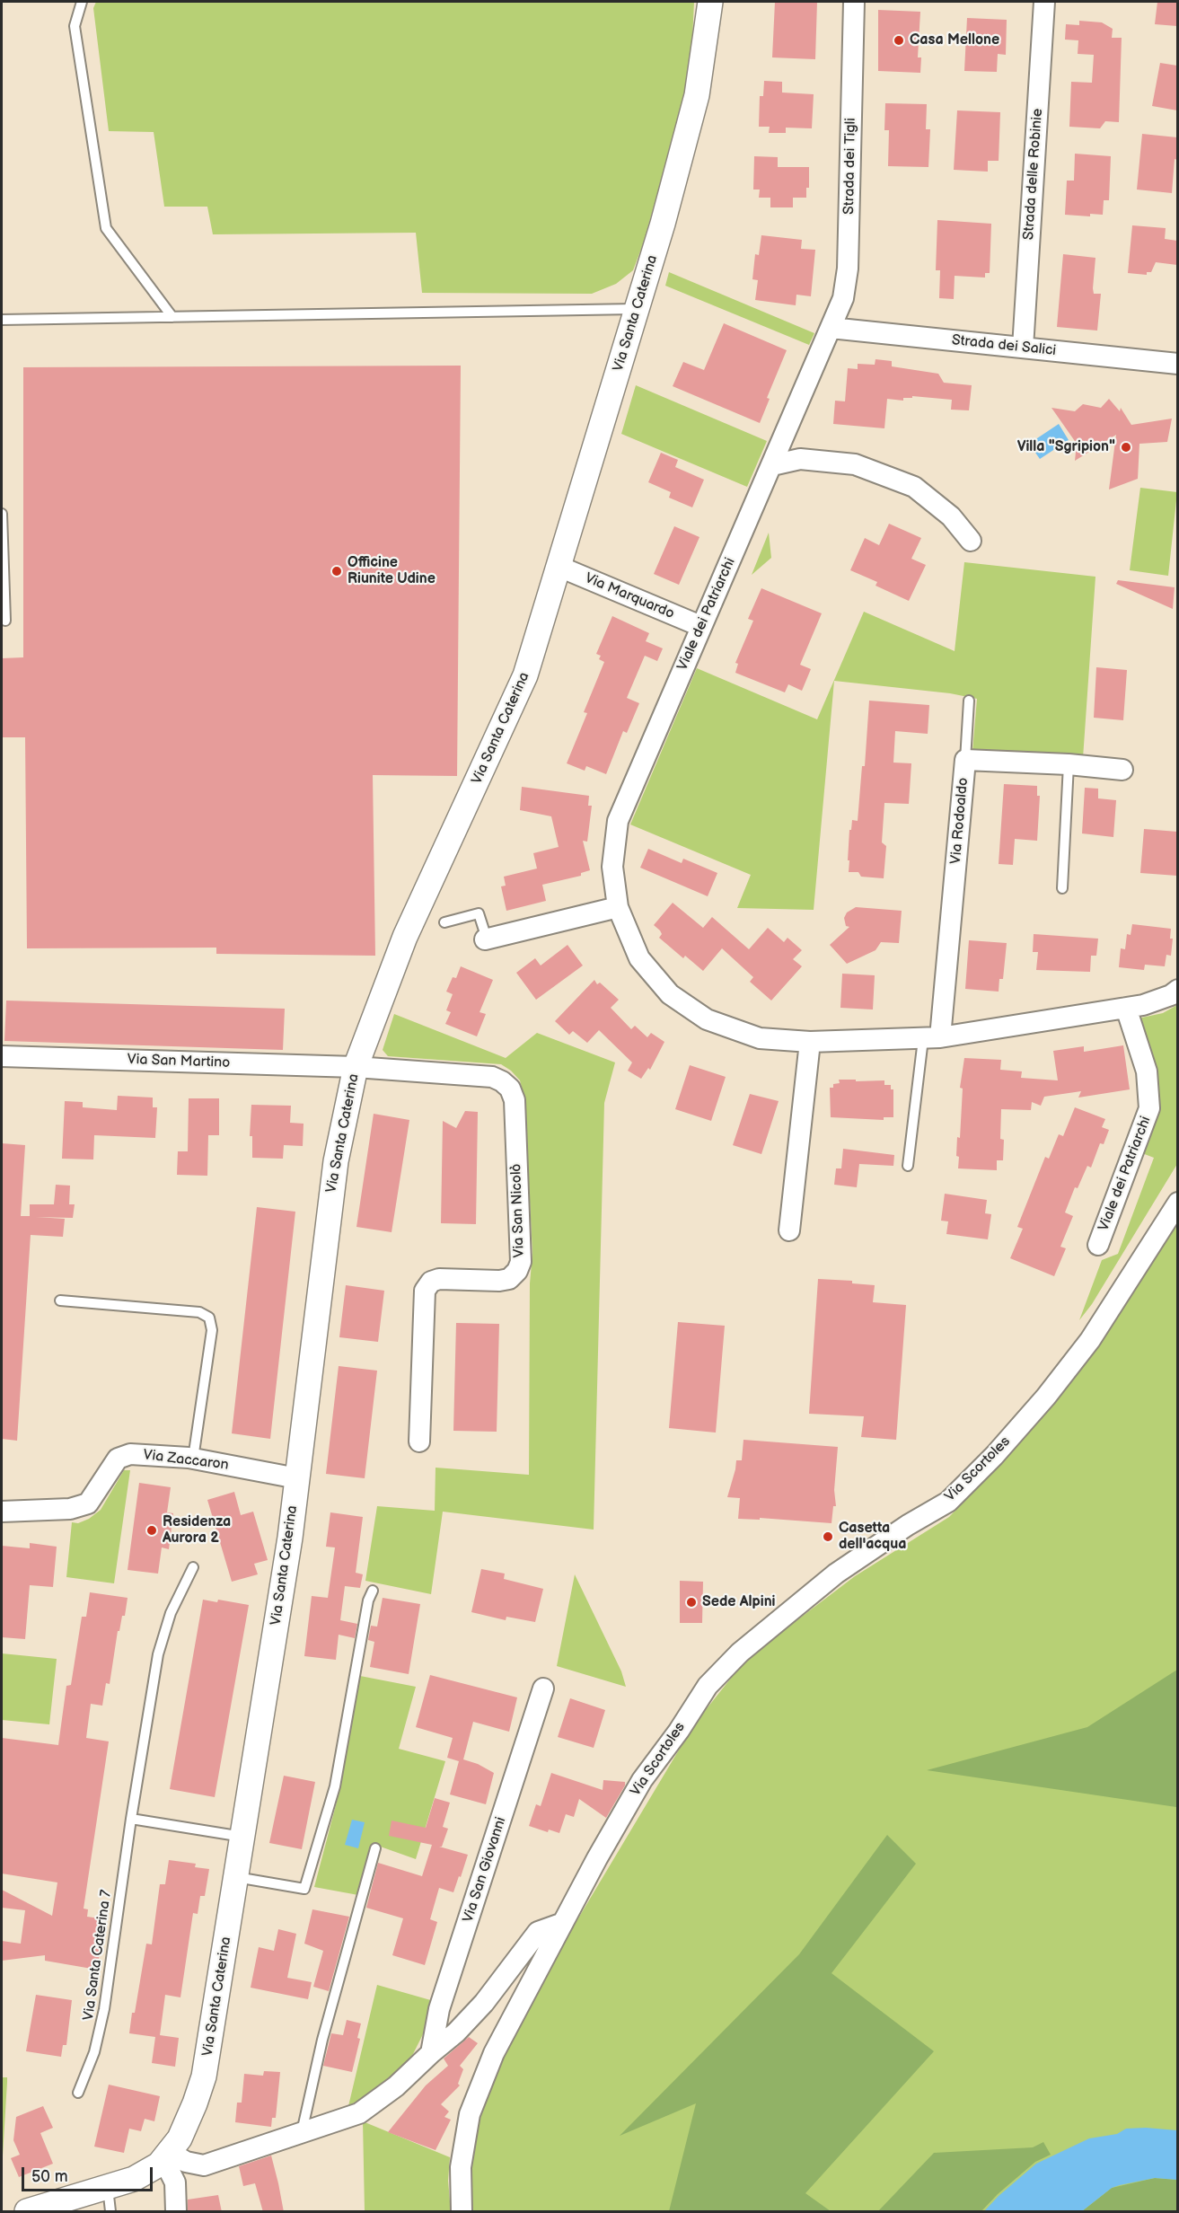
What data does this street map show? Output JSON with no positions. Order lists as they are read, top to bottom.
{
  "streets": {
    "street": [
      "Strada dei Tigli",
      "Strada delle Robinie",
      "Via Santa Caterina",
      "Strada dei Salici",
      "Via Marquardo",
      "Viale dei Patriarchi",
      "Via Rodoaldo",
      "Via San Martino",
      "Via San Nicolò",
      "Via Zaccaron",
      "Via Scortoles",
      "Via San Giovanni"
    ],
    "lane": ["Via Santa Caterina 7"]
  },
  "crossings": [
    ["Strada dei Tigli", "Strada dei Salici"],
    ["Strada dei Tigli", "Viale dei Patriarchi"],
    ["Strada delle Robinie", "Strada dei Salici"],
    ["Via Santa Caterina", "Via Marquardo"],
    ["Via Santa Caterina", "Via San Martino"],
    ["Via Santa Caterina", "Via San Nicolò"],
    ["Via Santa Caterina", "Via Zaccaron"],
    ["Strada dei Salici", "Viale dei Patriarchi"],
    ["Via Marquardo", "Viale dei Patriarchi"],
    ["Viale dei Patriarchi", "Via Rodoaldo"],
    ["Via San Martino", "Via San Nicolò"]
  ],
  "places": [
    "Casa Mellone",
    "Villa \"Sgripion\"",
    "Officine Riunite Udine",
    "Residenza Aurora 2",
    "Casetta dell'acqua",
    "Sede Alpini"
  ],
  "scale_bar": "50 m"
}
